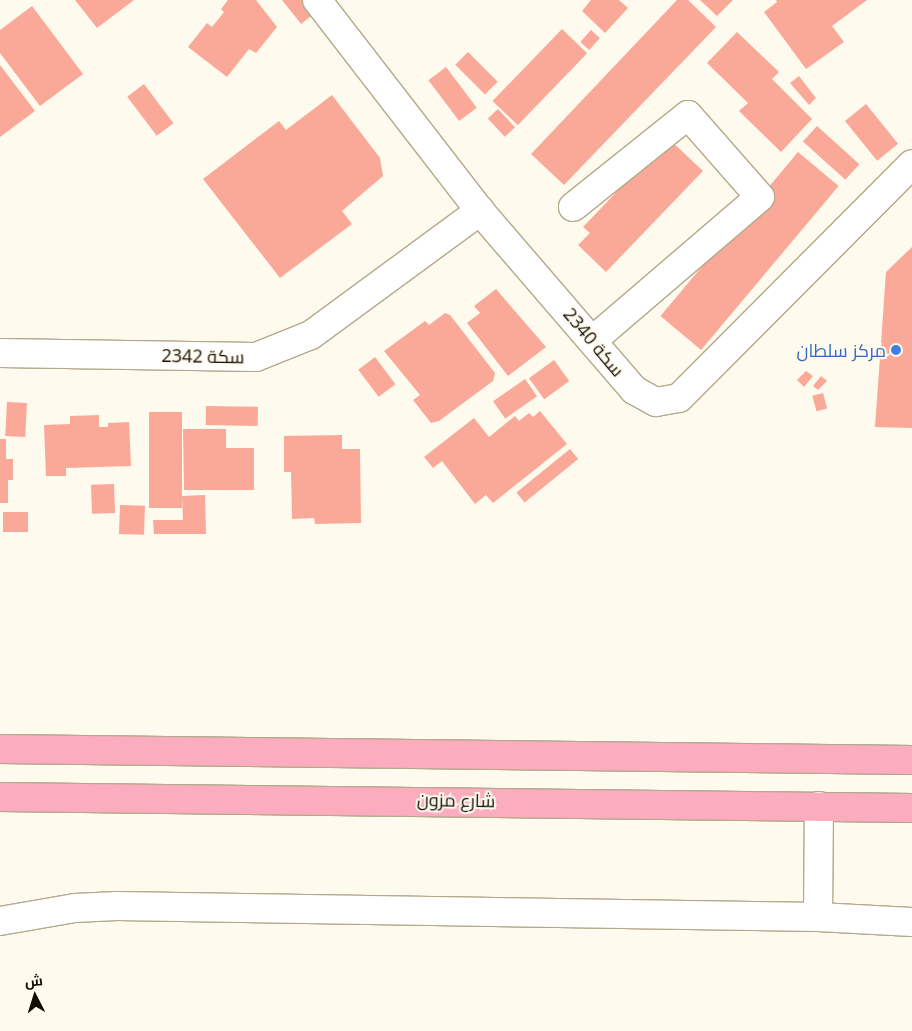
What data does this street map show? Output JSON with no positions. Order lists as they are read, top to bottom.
{
  "streets": {
    "main road": ["شارع مزون"],
    "street": ["سكة 2340", "سكة 2342"]
  },
  "crossings": [
    ["سكة 2340", "سكة 2342"]
  ],
  "places": ["مركز سلطان"],
  "north": "top"
}
